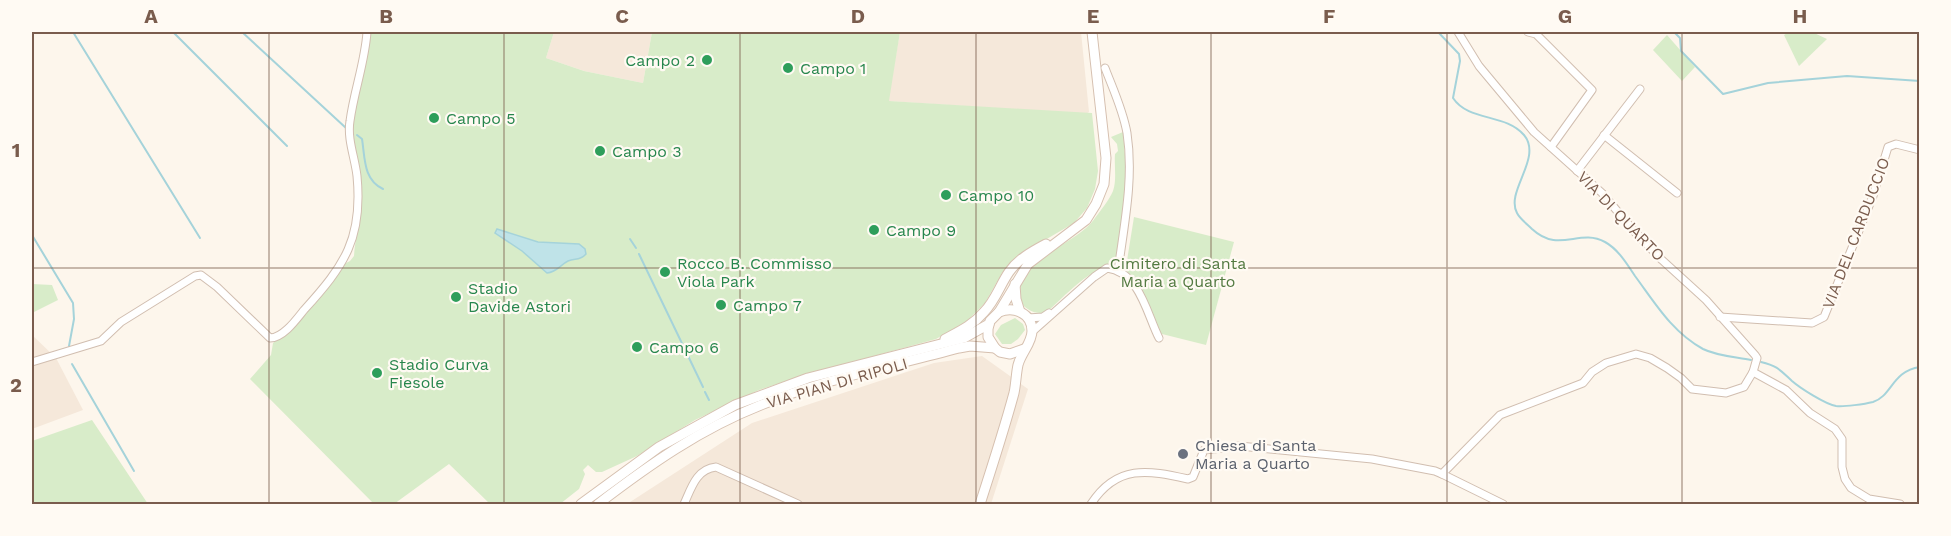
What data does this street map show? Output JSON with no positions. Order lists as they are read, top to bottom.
{
  "streets": {
    "main road": ["VIA PIAN DI RIPOLI"],
    "street": ["VIA DI QUARTO", "VIA DEL CARDUCCIO"]
  },
  "crossings": [
    ["VIA DI QUARTO", "VIA DEL CARDUCCIO"]
  ],
  "parks": ["Cimitero di Santa Maria a Quarto"],
  "places": [
    "Campo 2",
    "Campo 1",
    "Campo 5",
    "Campo 3",
    "Campo 10",
    "Campo 9",
    "Rocco B. Commisso Viola Park",
    "Stadio Davide Astori",
    "Campo 7",
    "Campo 6",
    "Stadio Curva Fiesole",
    "Chiesa di Santa Maria a Quarto"
  ],
  "grid": {
    "columns": [
      "A",
      "B",
      "C",
      "D",
      "E",
      "F",
      "G",
      "H"
    ],
    "rows": ["1", "2"]
  }
}
